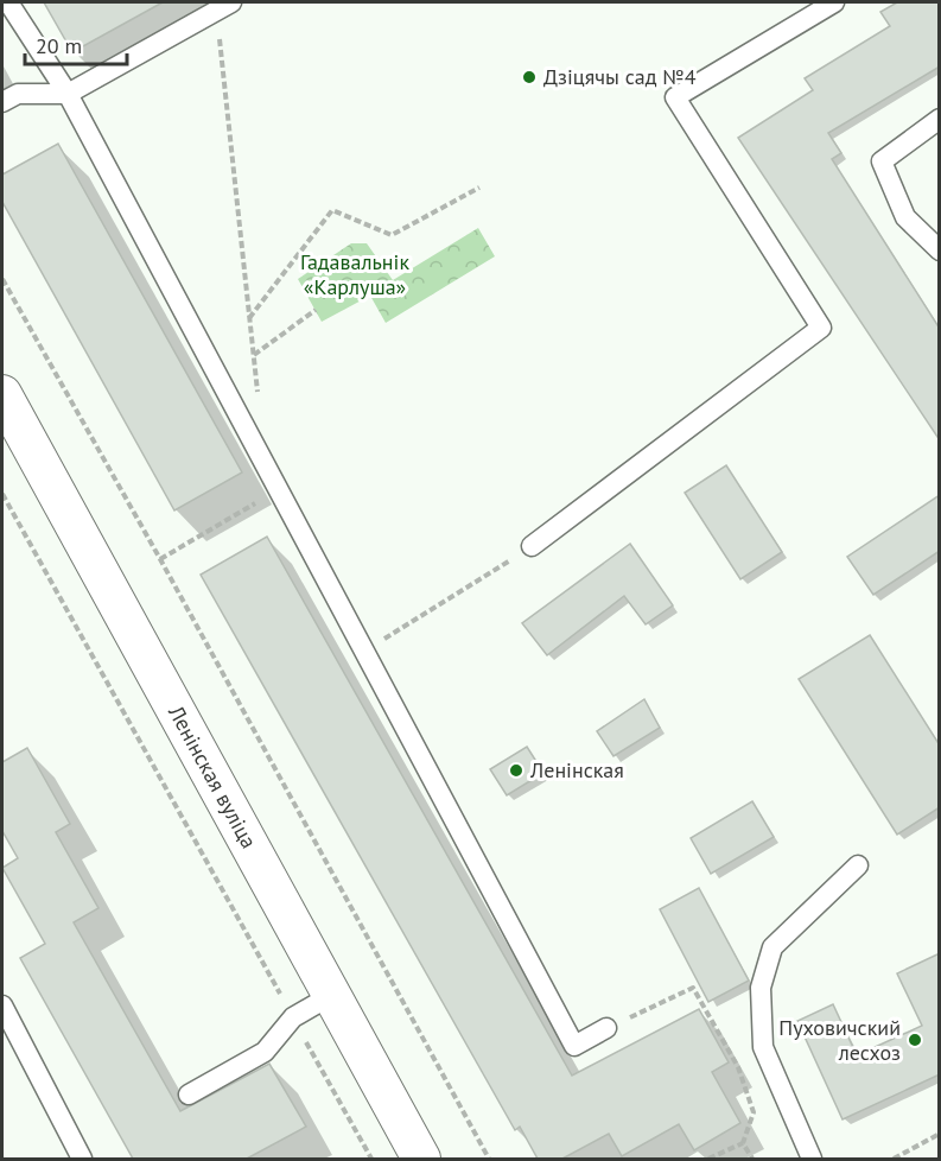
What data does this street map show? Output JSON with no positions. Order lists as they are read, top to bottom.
{
  "streets": {
    "street": ["Ленінская вуліца"]
  },
  "parks": ["Гадавальнік «Карлуша»"],
  "places": ["Дзіцячы сад №4", "Ленінская", "Пуховичский лесхоз"],
  "scale_bar": "20 m"
}
